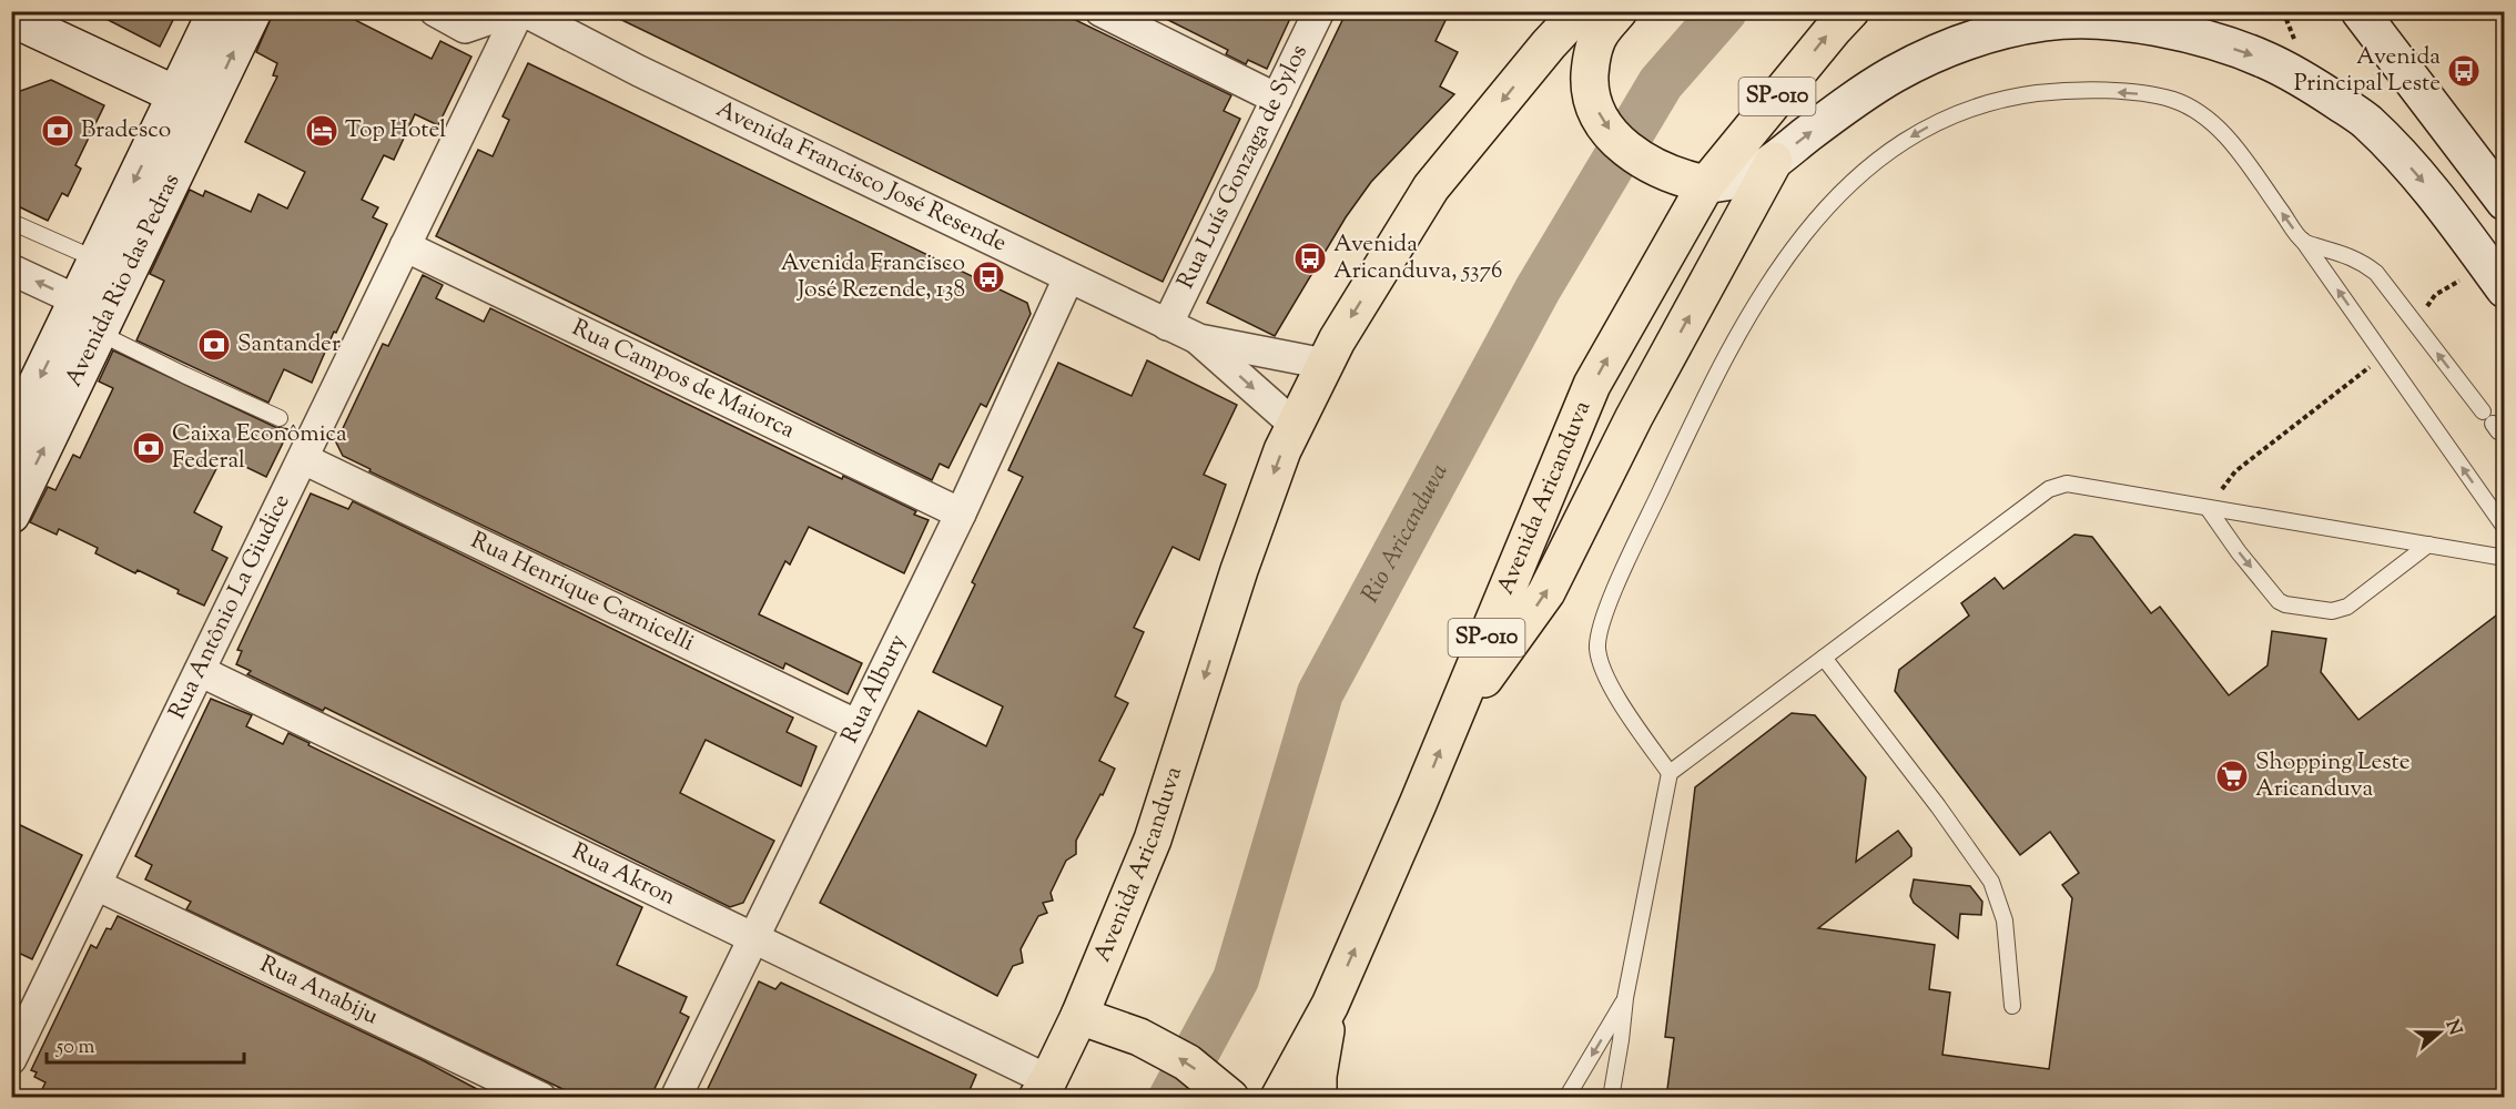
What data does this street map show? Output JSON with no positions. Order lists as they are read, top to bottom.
{
  "streets": {
    "highway": ["SP-010", "Avenida Aricanduva"],
    "street": [
      "Rua Luís Gonzaga de Sylos",
      "Avenida Francisco José Resende",
      "Avenida Rio das Pedras",
      "Rua Campos de Maiorca",
      "Rua Henrique Carnicelli",
      "Rua Antônio La Giudice",
      "Rua Albury",
      "Rua Akron",
      "Rua Anabiju"
    ]
  },
  "crossings": [
    ["Rua Luís Gonzaga de Sylos", "Avenida Francisco José Resende"],
    ["Avenida Francisco José Resende", "Avenida Aricanduva"],
    ["Avenida Francisco José Resende", "Rua Albury"],
    ["Rua Campos de Maiorca", "Rua Antônio La Giudice"],
    ["Rua Campos de Maiorca", "Rua Albury"],
    ["Avenida Aricanduva", "Rua Akron"],
    ["Rua Henrique Carnicelli", "Rua Antônio La Giudice"],
    ["Rua Henrique Carnicelli", "Rua Albury"],
    ["Rua Antônio La Giudice", "Rua Akron"],
    ["Rua Antônio La Giudice", "Rua Anabiju"],
    ["Rua Albury", "Rua Akron"]
  ],
  "water": ["Rio Aricanduva"],
  "places": {
    "bus stop": ["Avenida Principal Leste", "Avenida Aricanduva, 5376", "Avenida Francisco José Rezende, 138"],
    "bank": ["Bradesco", "Santander", "Caixa Econômica Federal"],
    "hotel": ["Top Hotel"],
    "supermarket": ["Shopping Leste Aricanduva"]
  },
  "scale_bar": "50 m",
  "north": "right"
}
